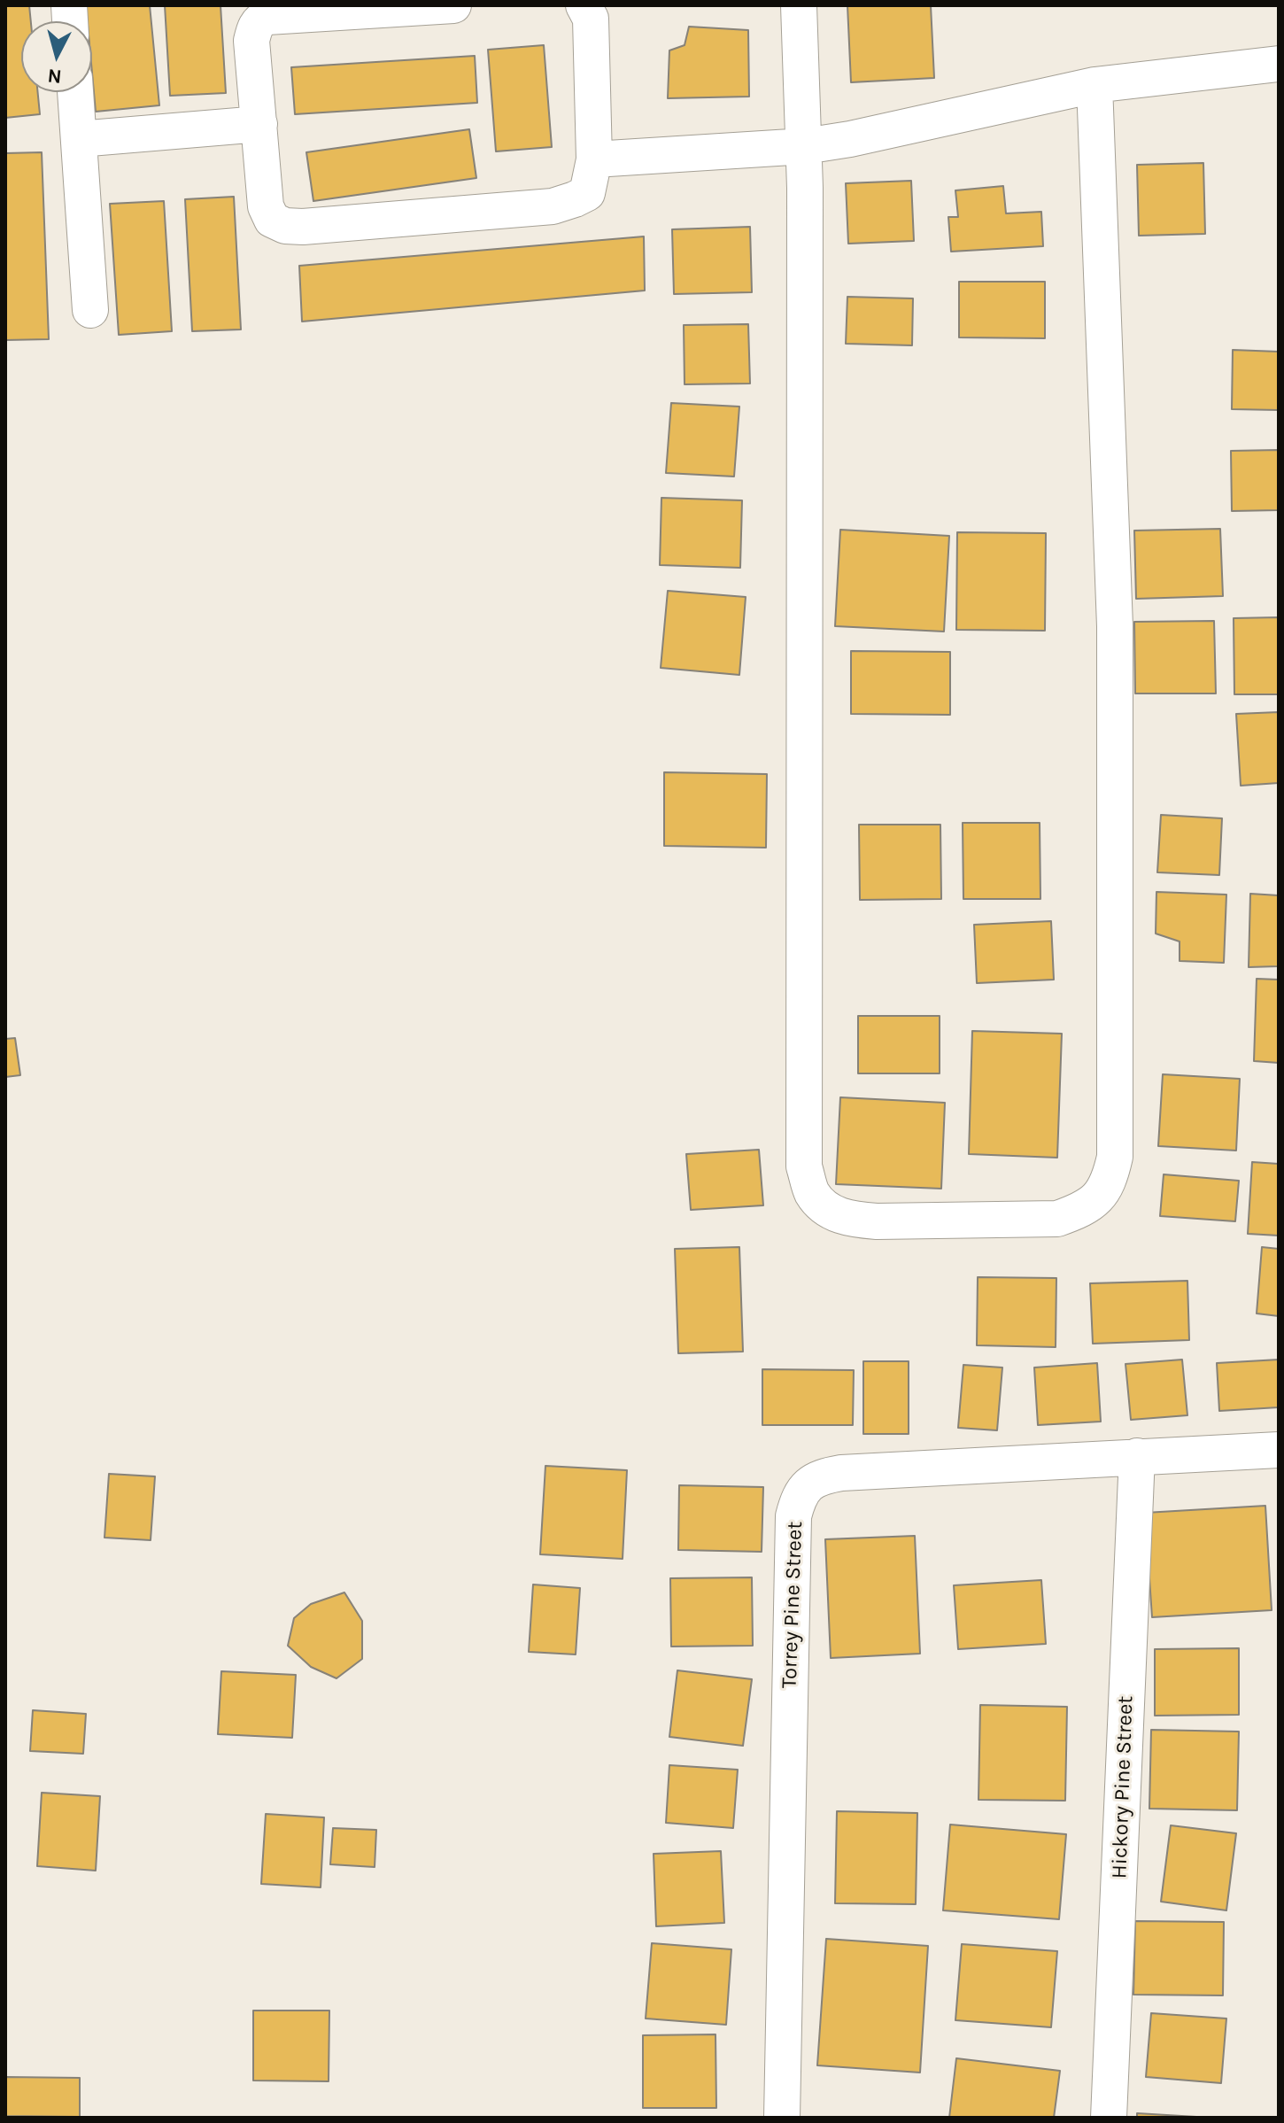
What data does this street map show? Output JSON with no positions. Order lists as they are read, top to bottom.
{
  "streets": {
    "street": ["Torrey Pine Street", "Hickory Pine Street"]
  },
  "crossings": [
    ["Torrey Pine Street", "Hickory Pine Street"]
  ],
  "north": "bottom"
}
